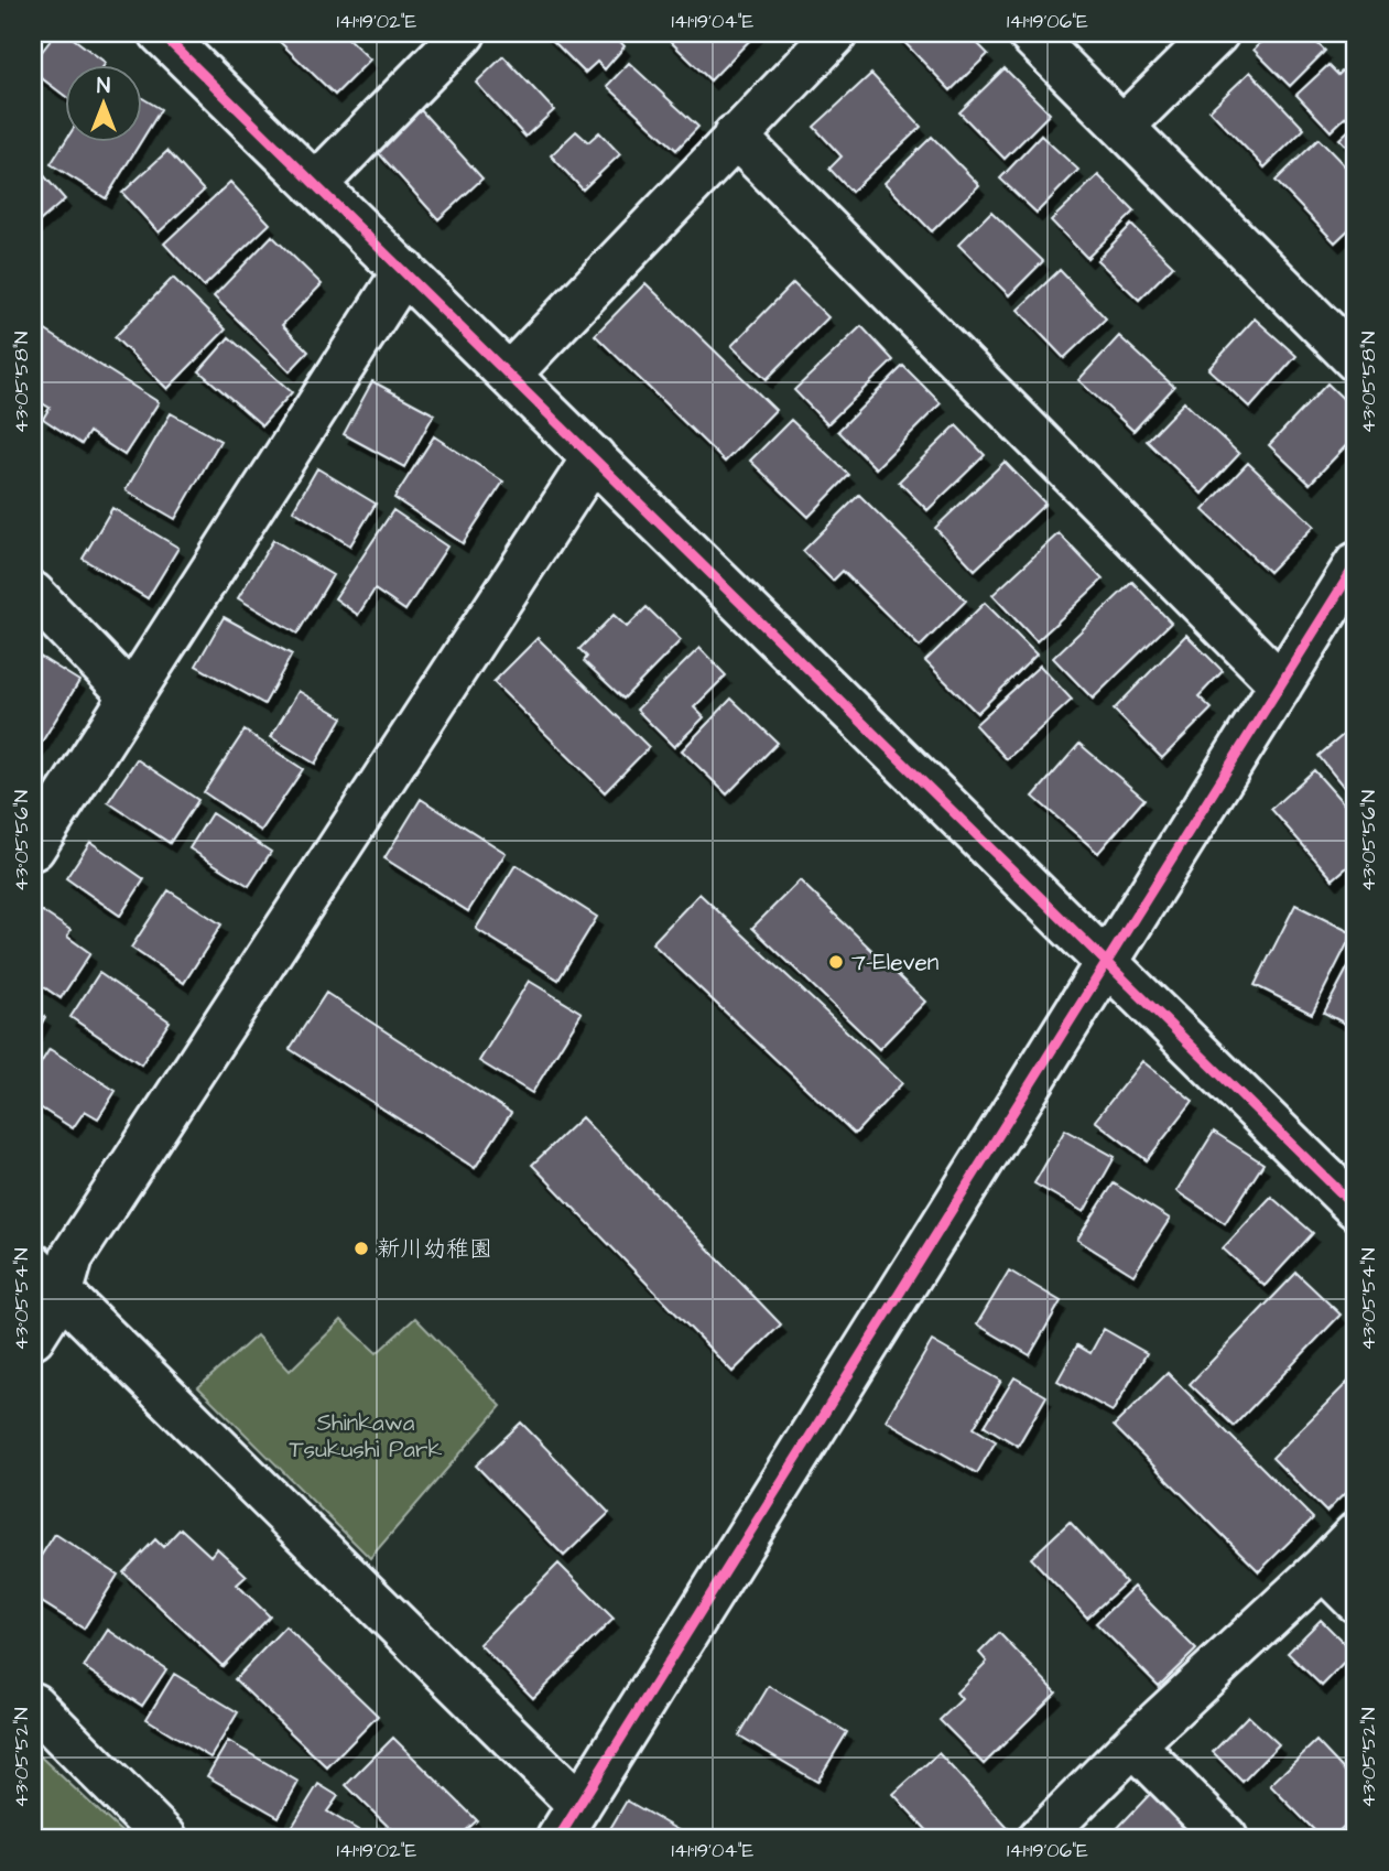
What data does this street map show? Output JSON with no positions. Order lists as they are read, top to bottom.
{
  "parks": ["Shinkawa Tsukushi Park"],
  "places": ["7-Eleven", "新川幼稚園"],
  "north": "top",
  "coordinates": [
    "141°19'02\"E",
    "141°19'04\"E",
    "141°19'06\"E",
    "43°05'58\"N",
    "43°05'56\"N",
    "43°05'54\"N",
    "43°05'52\"N"
  ]
}
